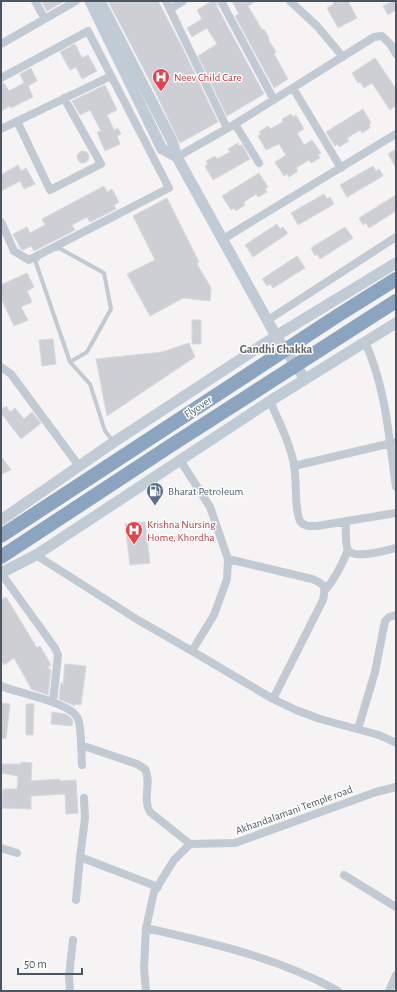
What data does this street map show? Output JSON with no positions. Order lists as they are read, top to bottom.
{
  "streets": {
    "highway": ["Flyover"],
    "street": ["Akhandalamani Temple road"]
  },
  "districts": ["Gandhi Chakka"],
  "places": {
    "hospital": ["Neev Child Care", "Krishna Nursing Home, Khordha"],
    "fuel station": ["Bharat Petroleum"]
  },
  "scale_bar": "50 m"
}
